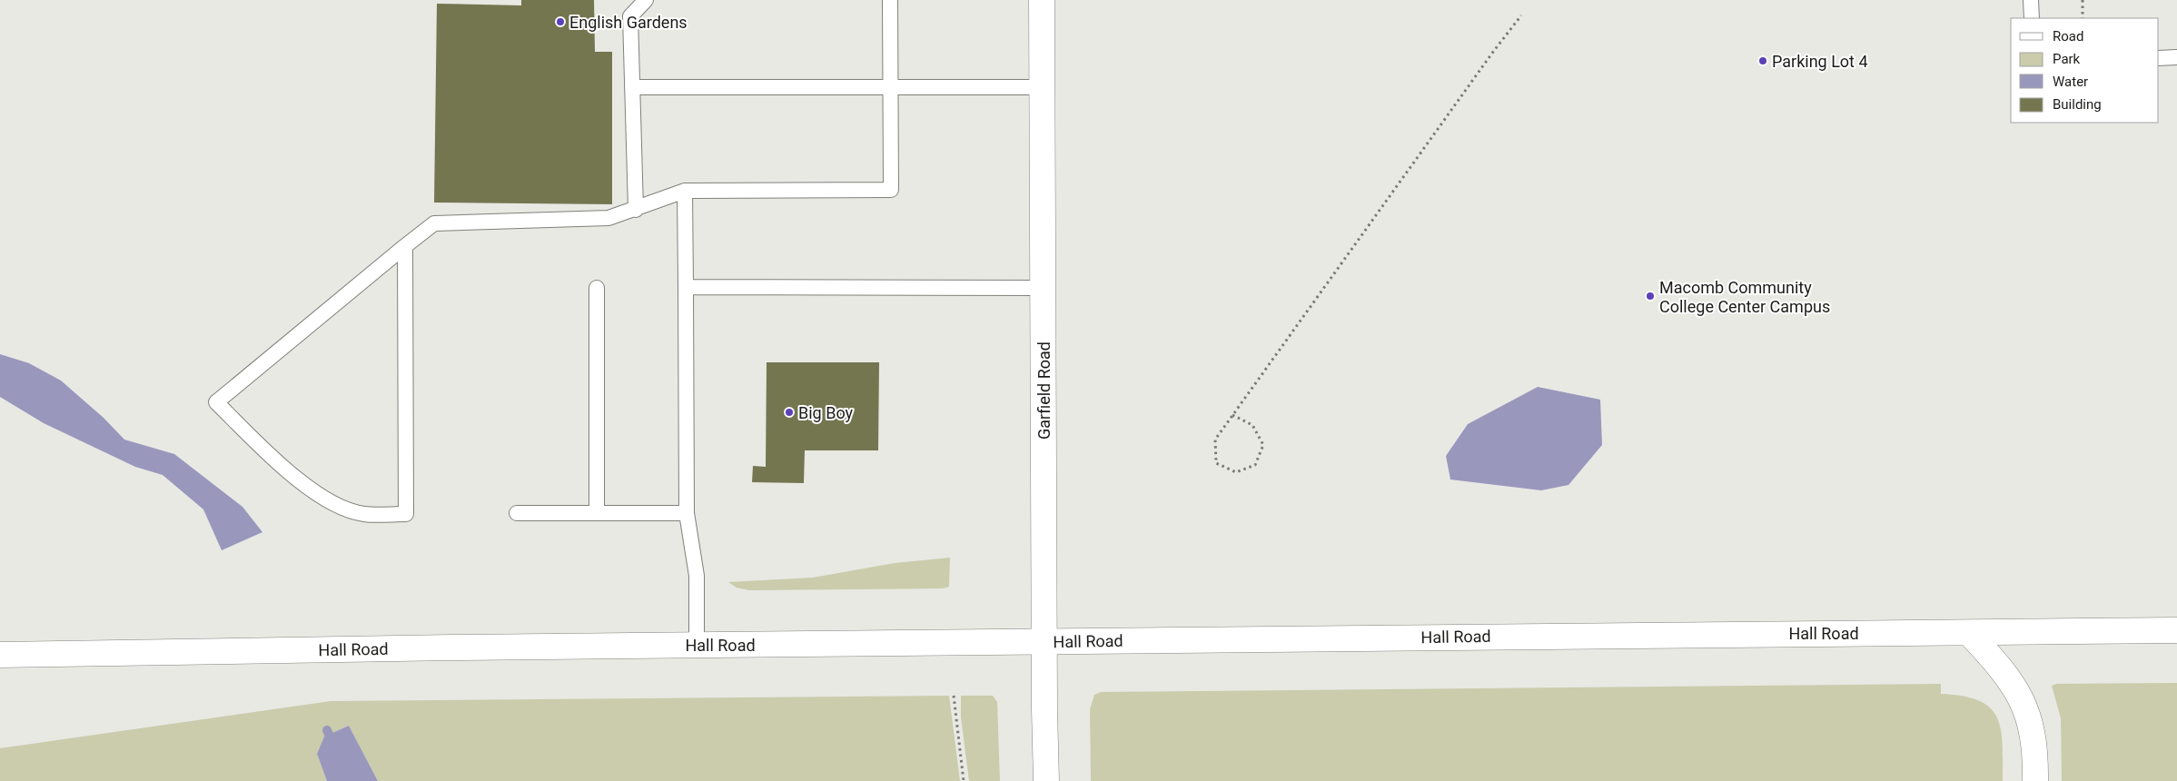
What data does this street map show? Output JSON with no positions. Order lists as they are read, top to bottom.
{
  "streets": {
    "main road": ["Garfield Road", "Hall Road"]
  },
  "crossings": [
    ["Garfield Road", "Hall Road"]
  ],
  "places": [
    "English Gardens",
    "Parking Lot 4",
    "Macomb Community College Center Campus",
    "Big Boy"
  ],
  "legend": [
    "Road",
    "Park",
    "Water",
    "Building"
  ]
}
